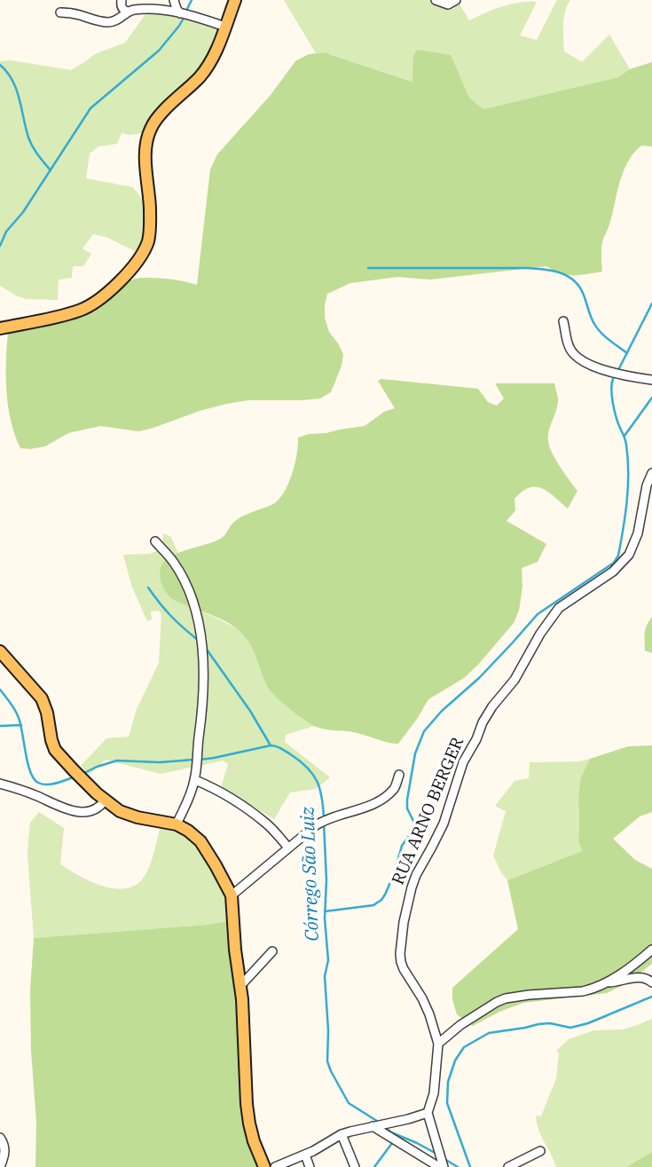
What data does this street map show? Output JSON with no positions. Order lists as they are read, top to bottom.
{
  "streets": {
    "street": ["RUA ARNO BERGER"]
  },
  "water": ["Córrego São Luiz"]
}
